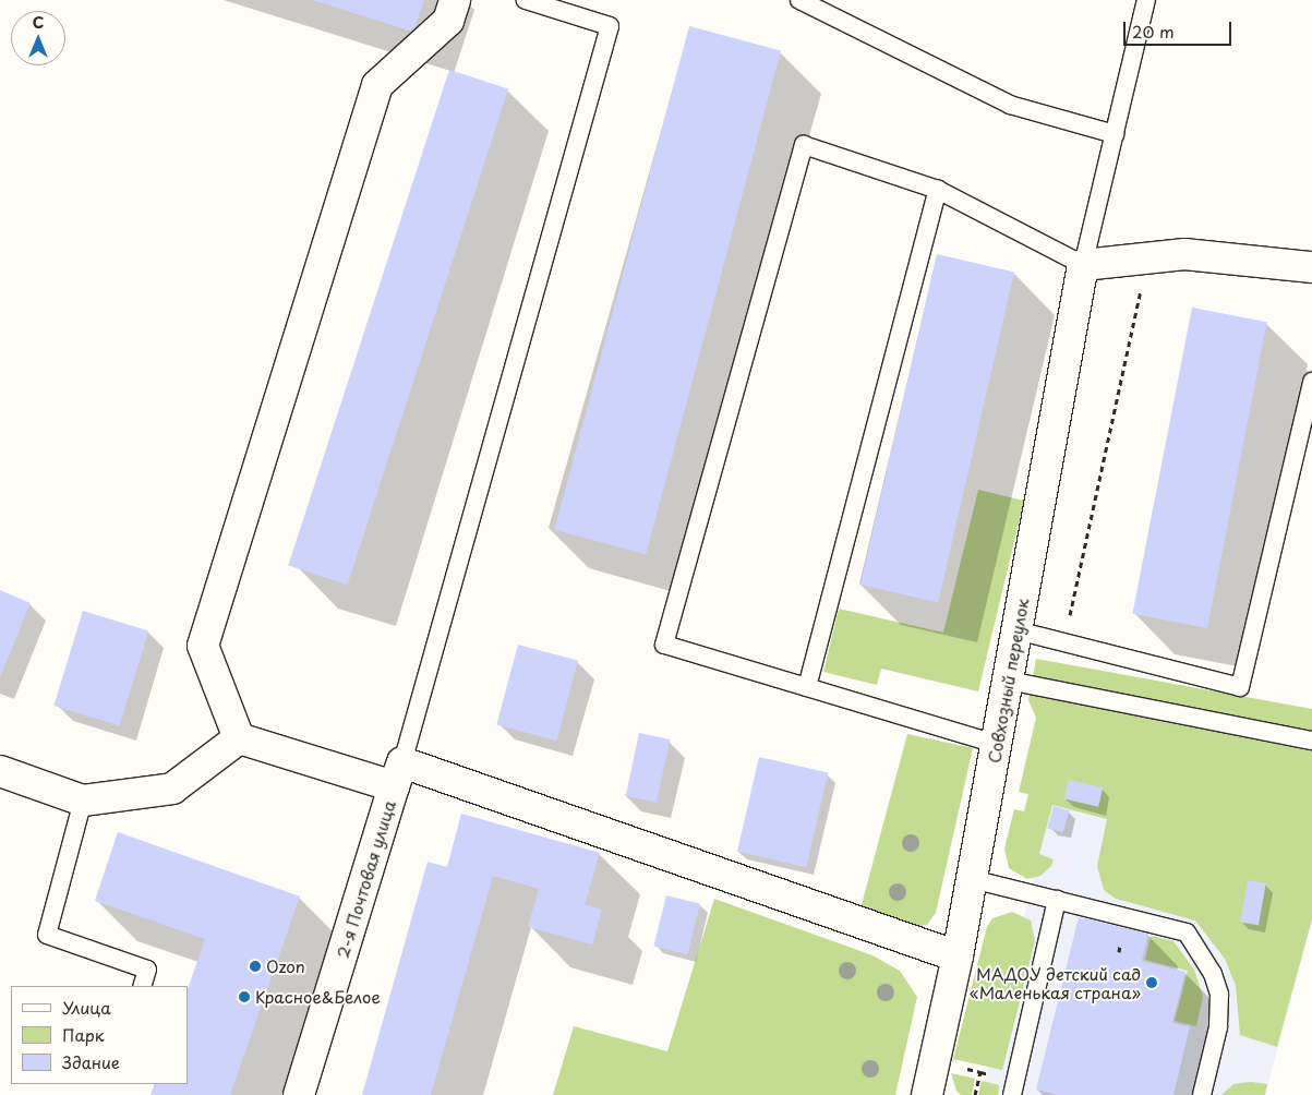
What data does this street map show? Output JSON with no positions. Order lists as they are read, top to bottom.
{
  "streets": {
    "street": ["Совхозный переулок", "2-я Почтовая улица"]
  },
  "places": ["Ozon", "МАДОУ детский сад «Маленькая страна»", "Красное&Белое"],
  "legend": ["Улица", "Парк", "Здание"],
  "scale_bar": "20 m",
  "north": "top"
}
